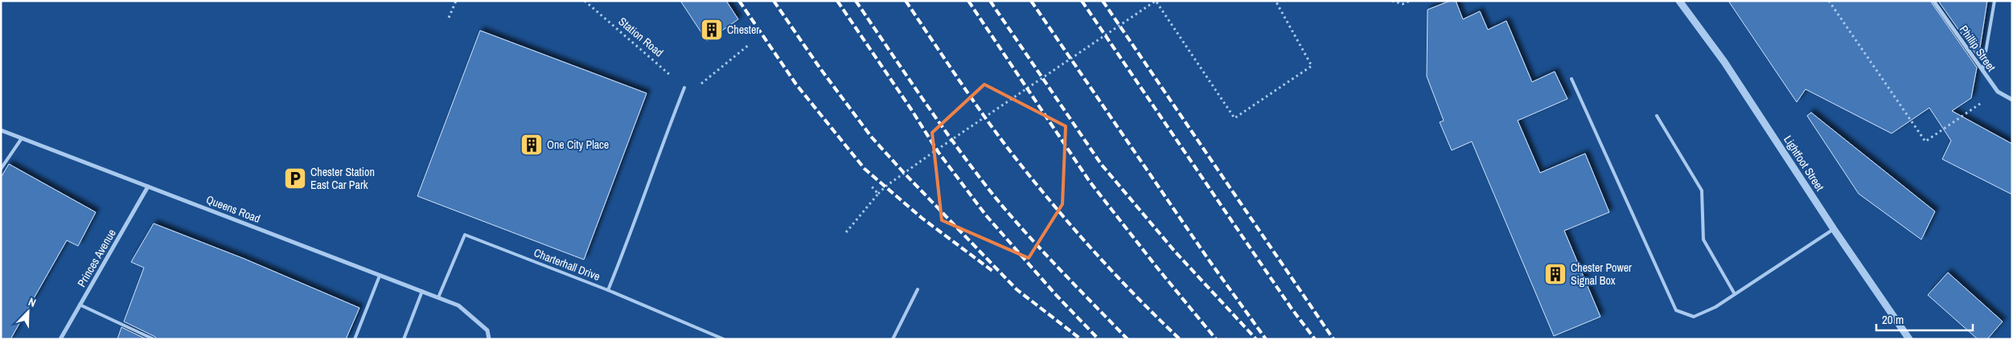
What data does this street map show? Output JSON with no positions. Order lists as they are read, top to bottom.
{
  "streets": {
    "street": [
      "Phillip Street",
      "Lightfoot Street",
      "Queens Road",
      "Princes Avenue"
    ],
    "lane": ["Charterhall Drive"],
    "path": ["Station Road"]
  },
  "crossings": [
    ["Queens Road", "Princes Avenue"],
    ["Queens Road", "Charterhall Drive"]
  ],
  "places": {
    "building": ["Chester", "One City Place", "Chester Power Signal Box"],
    "parking": ["Chester Station East Car Park"]
  },
  "scale_bar": "20 m",
  "north": "top right"
}
